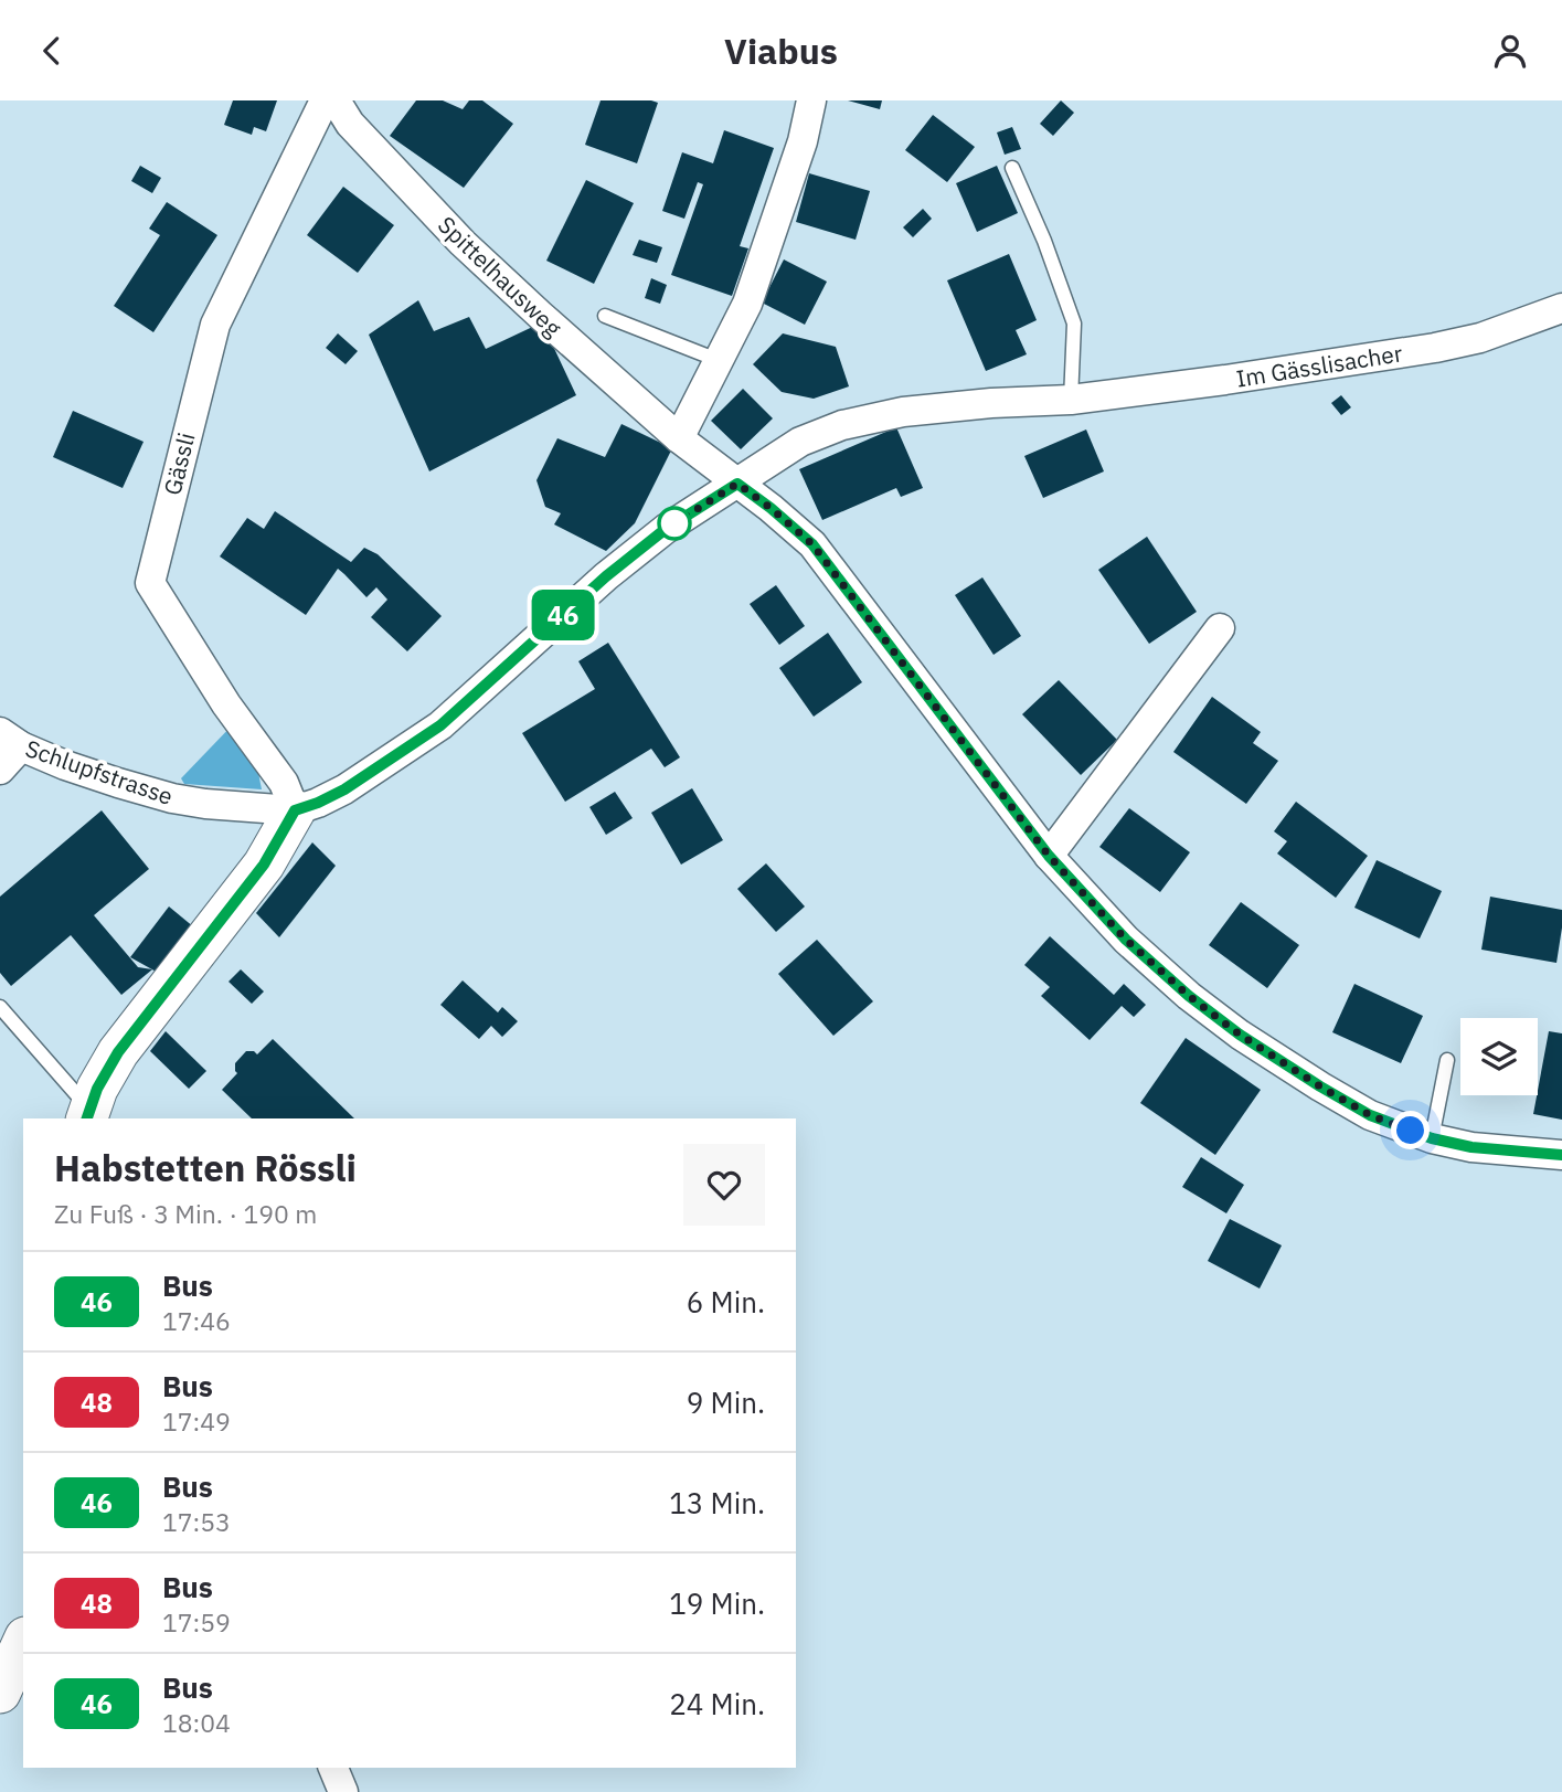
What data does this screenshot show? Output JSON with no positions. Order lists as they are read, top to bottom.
{
  "streets": {
    "street": [
      "Spittelhausweg",
      "Im Gässlisacher",
      "Gässli",
      "Schlupfstrasse"
    ]
  },
  "crossings": [
    ["Spittelhausweg", "Im Gässlisacher"],
    ["Im Gässlisacher", "Gässli"],
    ["Im Gässlisacher", "Schlupfstrasse"],
    ["Gässli", "Schlupfstrasse"]
  ],
  "lines": ["bus line 46"],
  "page": {
    "header": "Viabus",
    "on_map": "46",
    "heading": ["Habstetten Rössli", "Zu Fuß · 3 Min. · 190 m"],
    "list": [
      {
        "mark": "46",
        "name": "Bus",
        "note": "17:46",
        "value": "6 Min."
      },
      {
        "mark": "48",
        "name": "Bus",
        "note": "17:49",
        "value": "9 Min."
      },
      {
        "mark": "46",
        "name": "Bus",
        "note": "17:53",
        "value": "13 Min."
      },
      {
        "mark": "48",
        "name": "Bus",
        "note": "17:59",
        "value": "19 Min."
      },
      {
        "mark": "46",
        "name": "Bus",
        "note": "18:04",
        "value": "24 Min."
      }
    ]
  }
}
